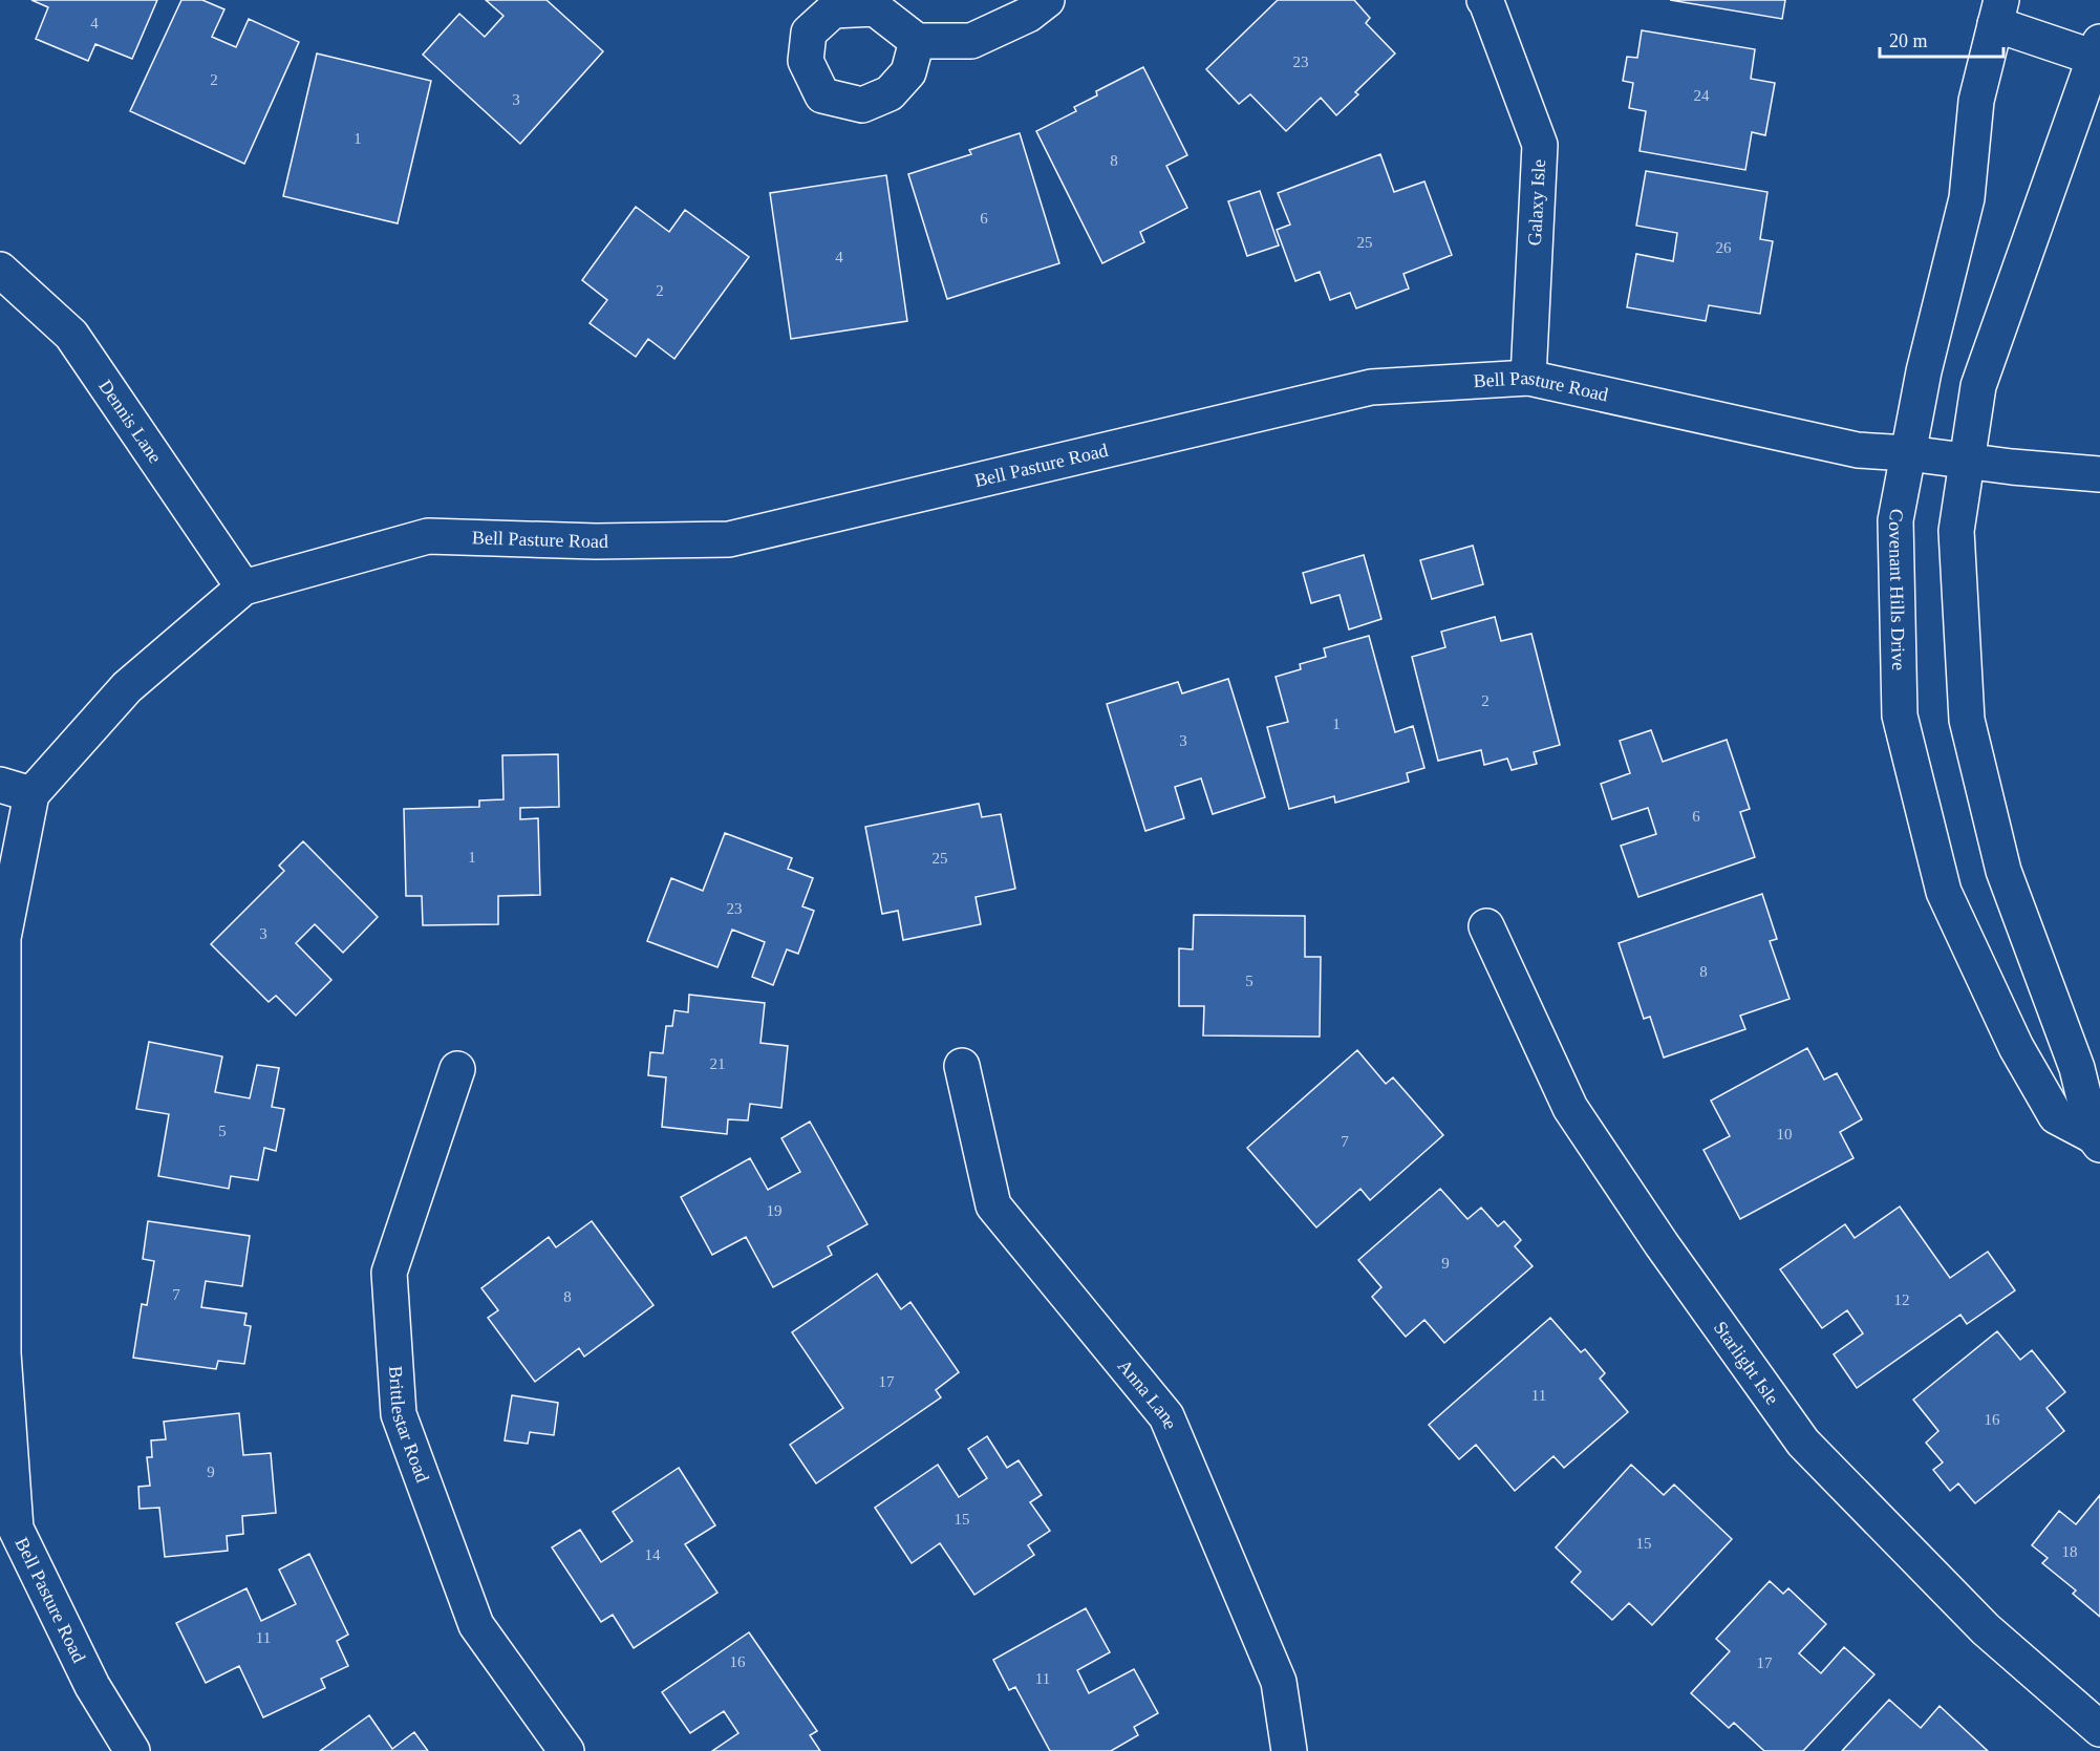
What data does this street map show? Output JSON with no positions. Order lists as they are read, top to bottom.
{
  "streets": {
    "street": [
      "Galaxy Isle",
      "Bell Pasture Road",
      "Dennis Lane",
      "Covenant Hills Drive",
      "Starlight Isle",
      "Anna Lane",
      "Brittlestar Road"
    ]
  },
  "crossings": [
    ["Galaxy Isle", "Bell Pasture Road"],
    ["Bell Pasture Road", "Dennis Lane"],
    ["Bell Pasture Road", "Covenant Hills Drive"]
  ],
  "house_numbers": [
    "4",
    "23",
    "2",
    "24",
    "3",
    "1",
    "8",
    "6",
    "25",
    "26",
    "4",
    "2",
    "2",
    "1",
    "3",
    "6",
    "1",
    "25",
    "23",
    "3",
    "8",
    "5",
    "21",
    "5",
    "10",
    "7",
    "19",
    "9",
    "7",
    "8",
    "12",
    "17",
    "11",
    "16",
    "9",
    "15",
    "15",
    "18",
    "14",
    "11",
    "16",
    "17",
    "11"
  ],
  "scale_bar": "20 m"
}
